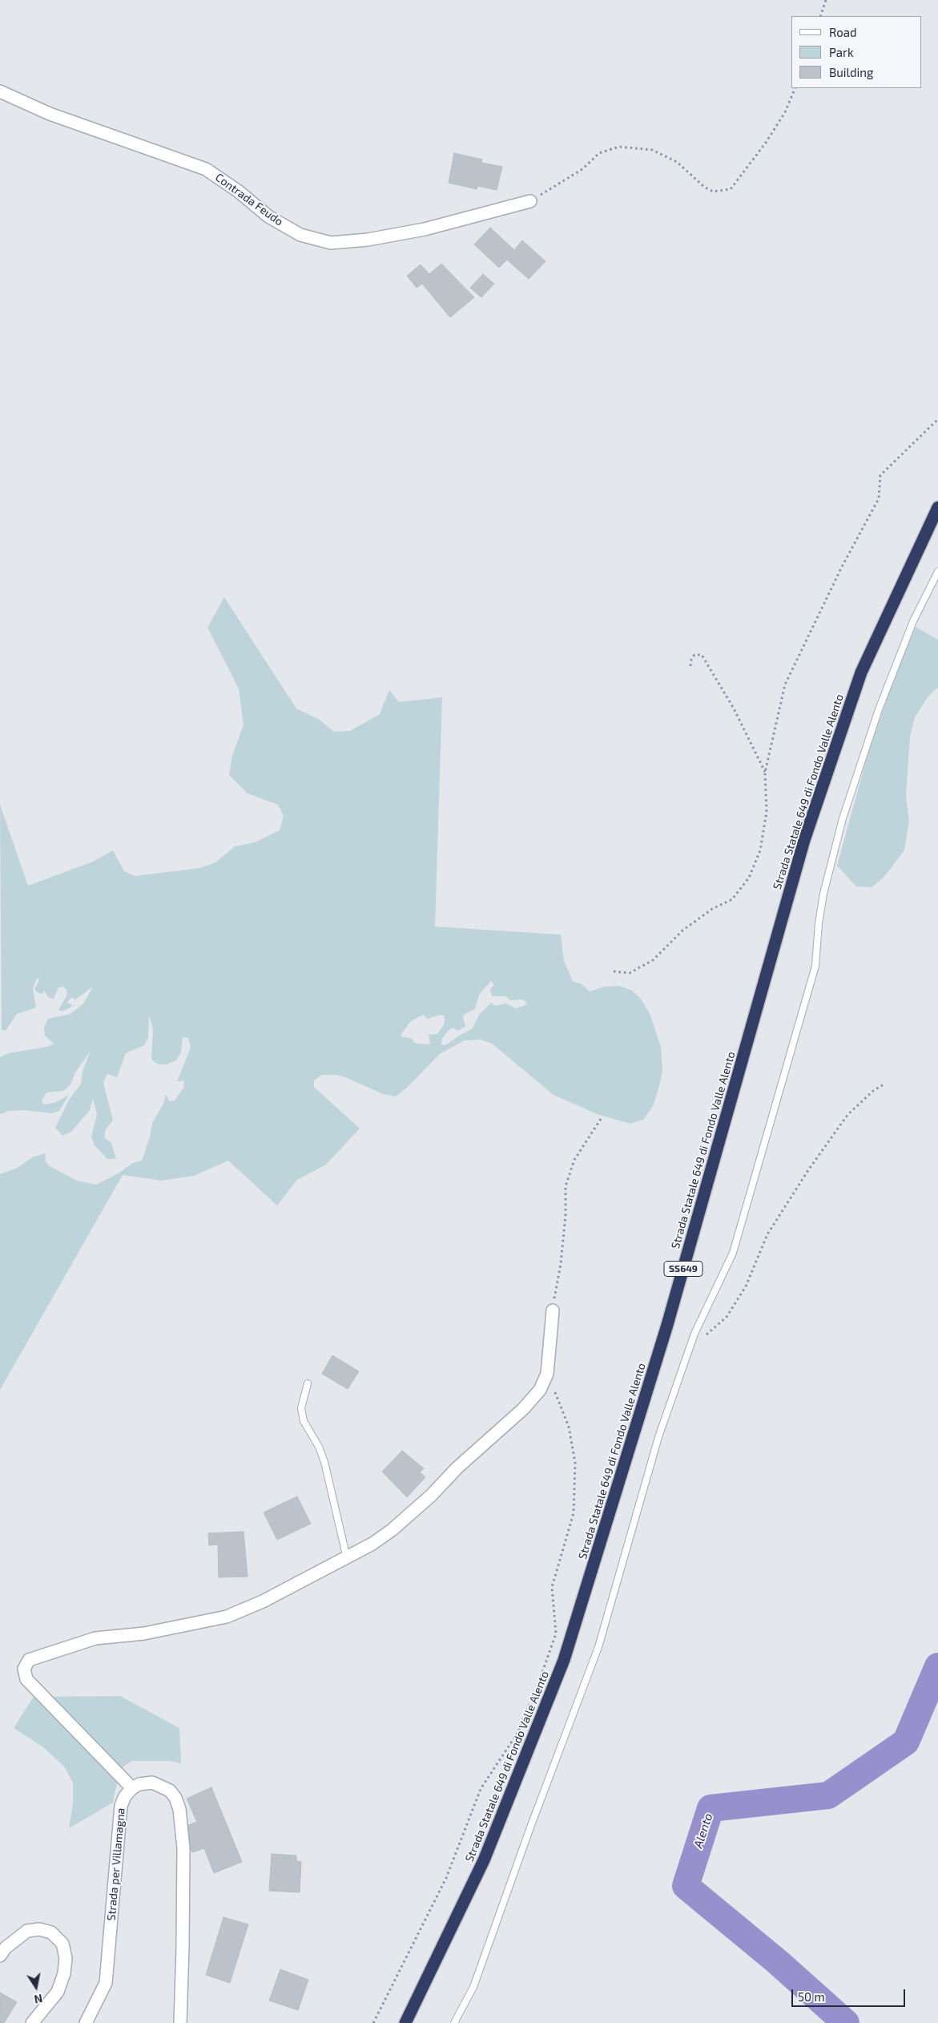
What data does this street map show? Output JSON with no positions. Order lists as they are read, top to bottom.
{
  "streets": {
    "highway": ["Strada Statale 649 di Fondo Valle Alento", "SS649"],
    "street": ["Contrada Feudo", "Strada per Villamagna"]
  },
  "water": ["Alento"],
  "legend": ["Road", "Park", "Building"],
  "scale_bar": "50 m",
  "north": "bottom"
}
